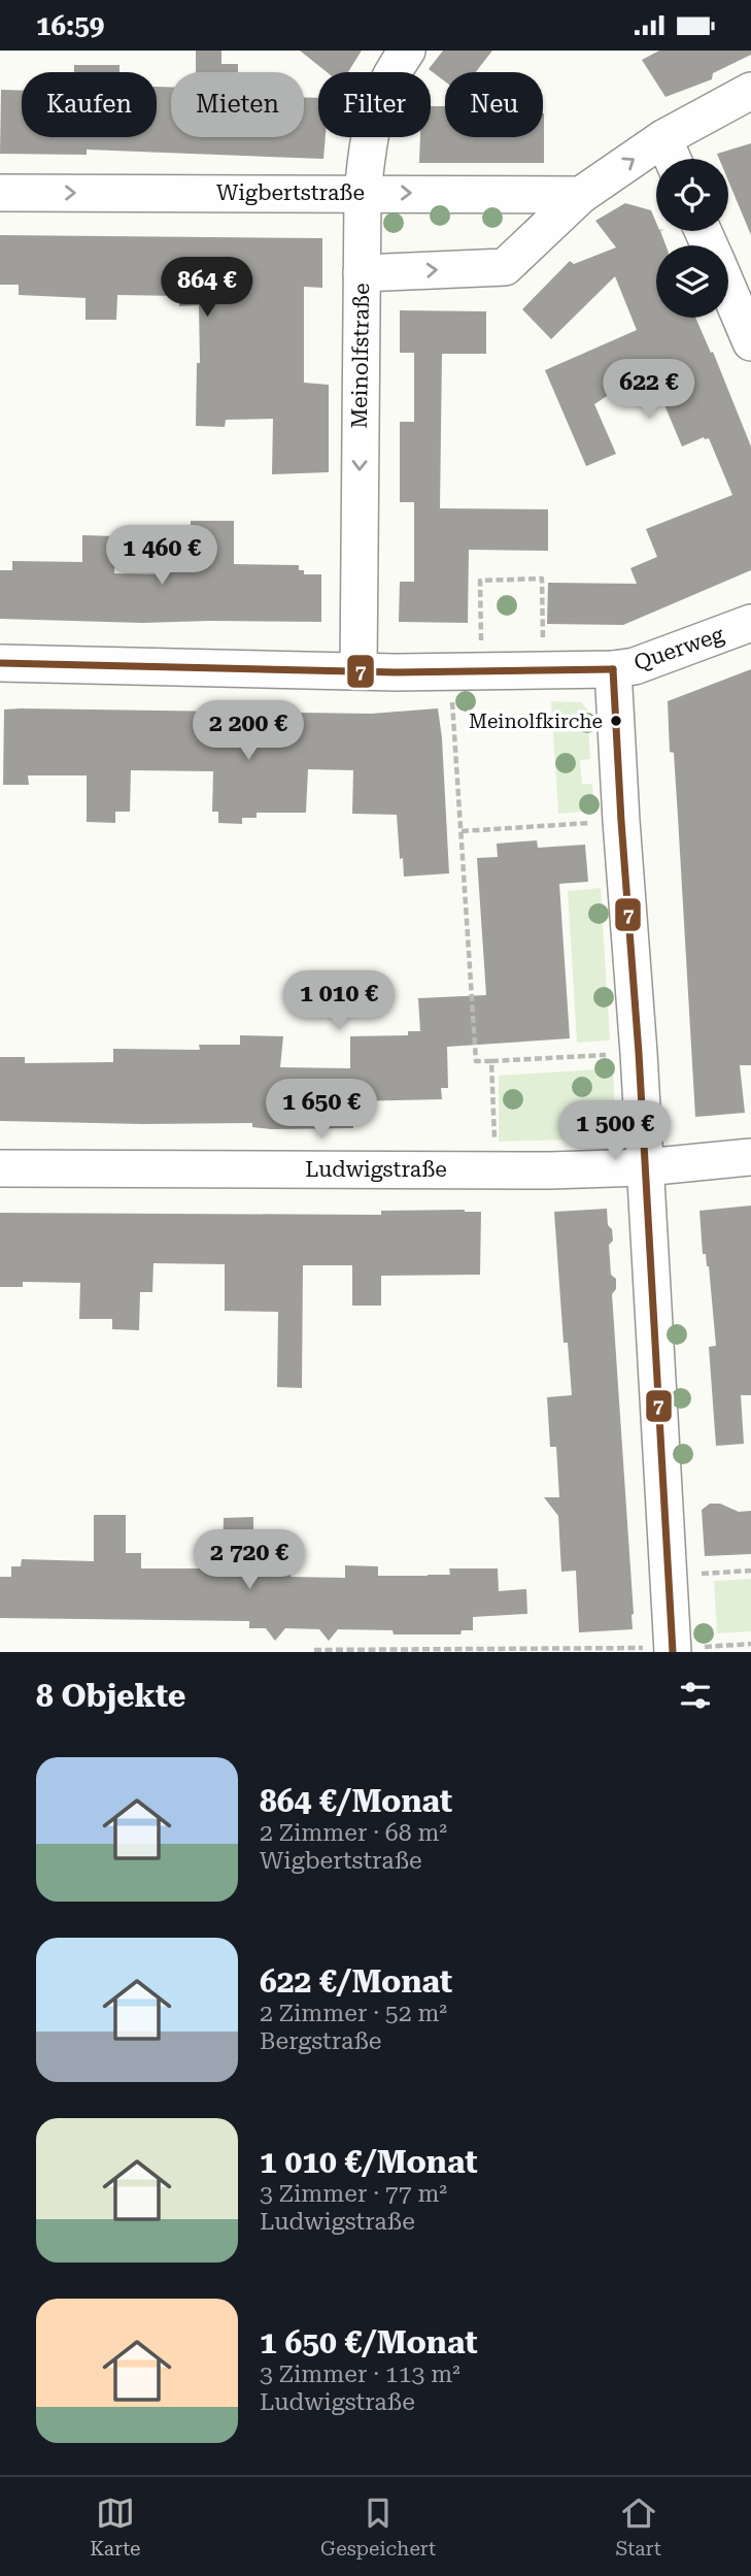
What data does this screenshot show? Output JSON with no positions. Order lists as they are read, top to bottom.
{
  "streets": {
    "street": [
      "Wigbertstraße",
      "Meinolfstraße",
      "Querweg",
      "Ludwigstraße"
    ]
  },
  "crossings": [
    ["Wigbertstraße", "Meinolfstraße"],
    ["Meinolfstraße", "Querweg"]
  ],
  "one_way": ["Wigbertstraße", "Meinolfstraße"],
  "places": ["Meinolfkirche"],
  "lines": ["transit line 7"],
  "page": {
    "status": "16:59",
    "chip": [
      "Kaufen",
      "Mieten",
      "Filter",
      "Neu"
    ],
    "price": [
      "864 €",
      "622 €",
      "1 460 €",
      "2 200 €",
      "1 010 €",
      "1 650 €",
      "1 500 €",
      "2 720 €"
    ],
    "heading": "8 Objekte",
    "list": [
      {
        "name": "864 €/Monat",
        "note": "2 Zimmer · 68 m² · Wigbertstraße"
      },
      {
        "name": "622 €/Monat",
        "note": "2 Zimmer · 52 m² · Bergstraße"
      },
      {
        "name": "1 010 €/Monat",
        "note": "3 Zimmer · 77 m² · Ludwigstraße"
      },
      {
        "name": "1 650 €/Monat",
        "note": "3 Zimmer · 113 m² · Ludwigstraße"
      }
    ],
    "tabs": ["Karte", "Gespeichert", "Start"]
  }
}
